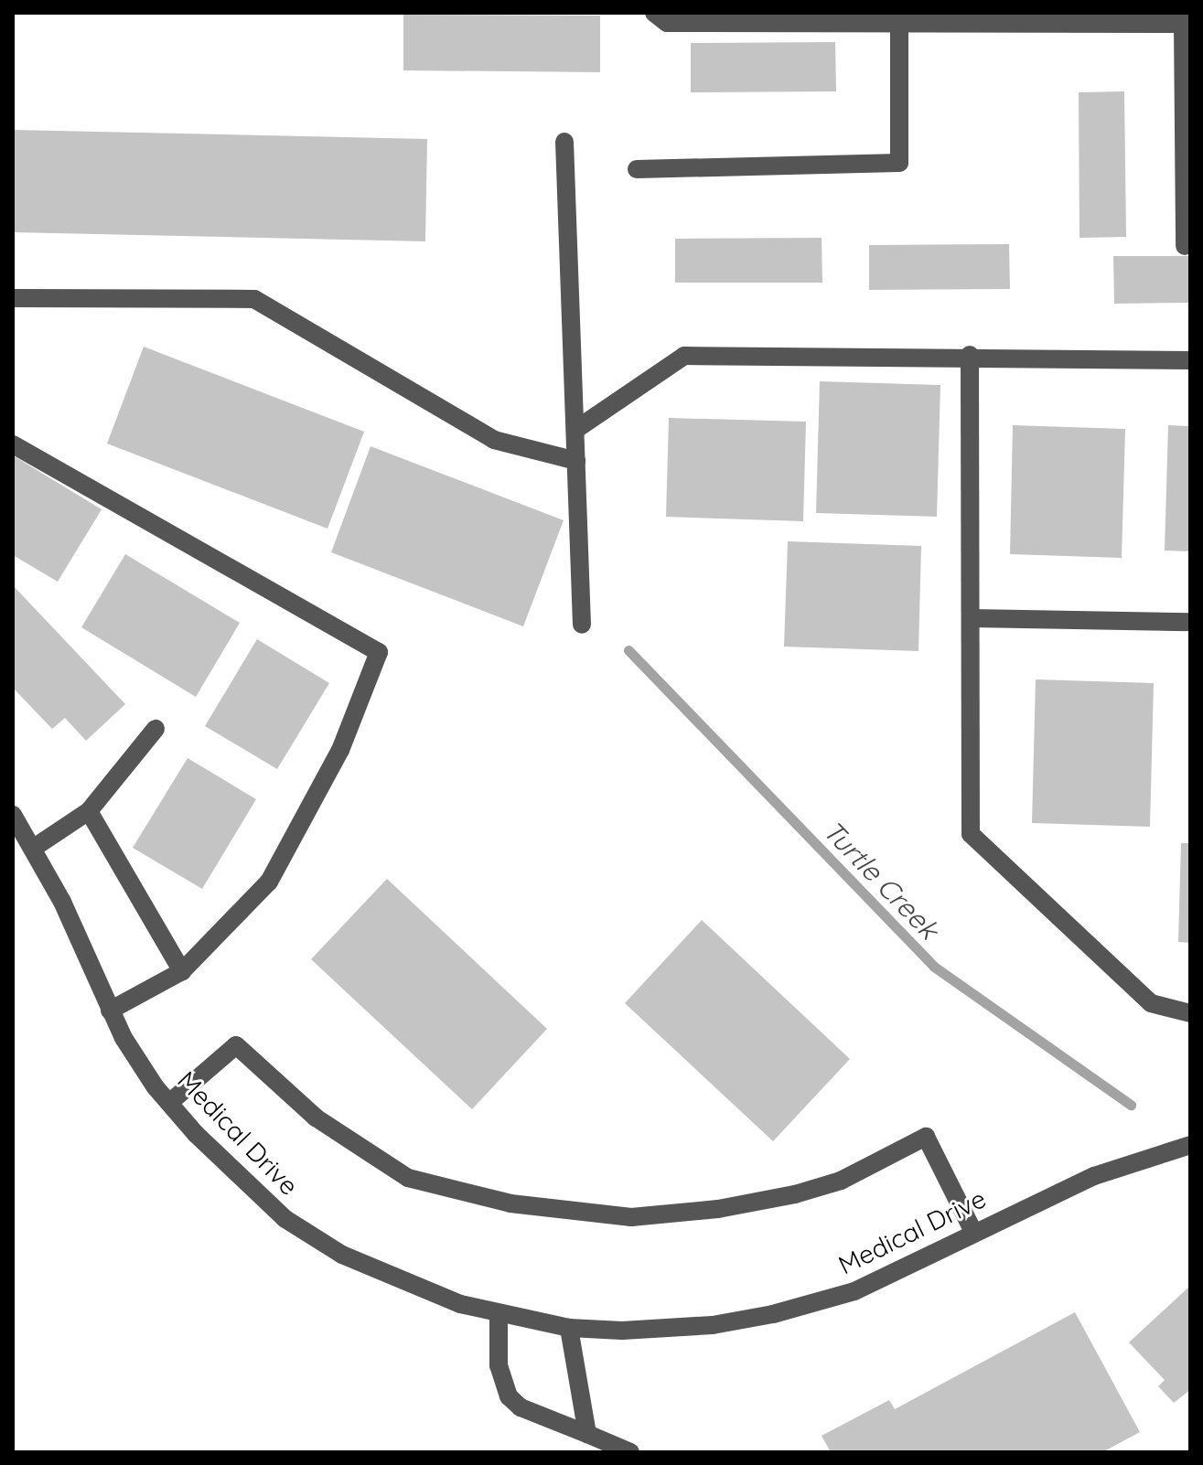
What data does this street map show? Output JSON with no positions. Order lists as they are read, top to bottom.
{
  "streets": {
    "street": ["Medical Drive"]
  },
  "water": ["Turtle Creek"]
}
